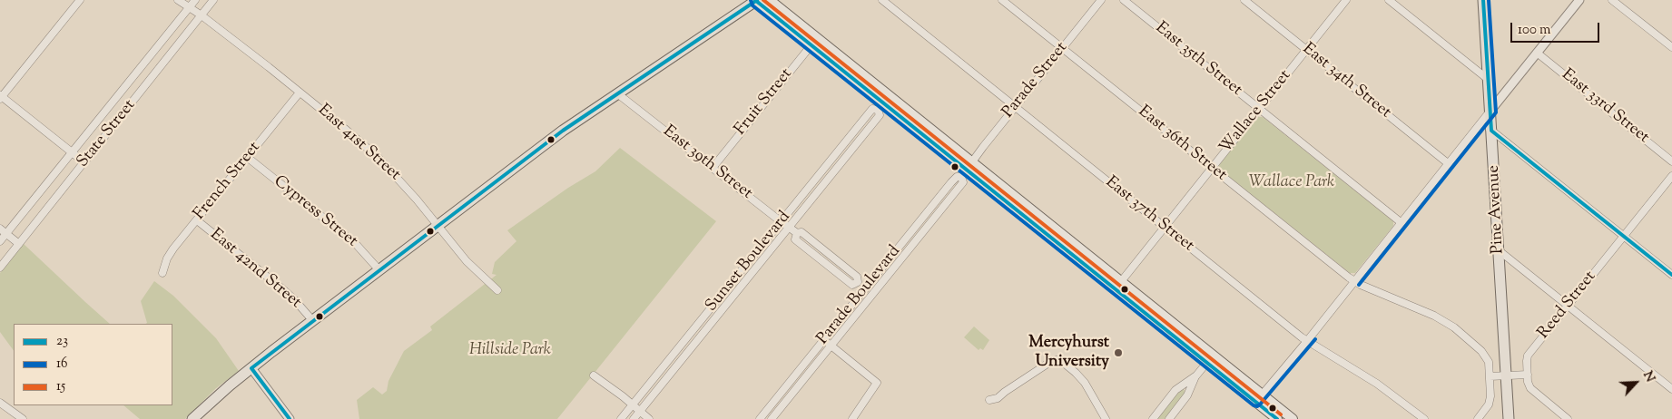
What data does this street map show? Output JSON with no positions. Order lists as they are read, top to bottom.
{
  "streets": {
    "main road": ["Pine Avenue"],
    "street": [
      "East 35th Street",
      "Parade Street",
      "East 34th Street",
      "Fruit Street",
      "East 33rd Street",
      "Wallace Street",
      "State Street",
      "East 41st Street",
      "East 36th Street",
      "East 39th Street",
      "French Street",
      "Cypress Street",
      "East 37th Street",
      "Sunset Boulevard",
      "East 42nd Street",
      "Parade Boulevard",
      "Reed Street"
    ]
  },
  "crossings": [
    ["East 35th Street", "Wallace Street"],
    ["Parade Street", "East 36th Street"],
    ["Parade Street", "East 37th Street"],
    ["Parade Street", "Parade Boulevard"],
    ["East 34th Street", "Wallace Street"],
    ["Fruit Street", "East 39th Street"],
    ["Wallace Street", "East 36th Street"],
    ["Wallace Street", "East 37th Street"],
    ["State Street", "East 41st Street"],
    ["East 41st Street", "French Street"],
    ["East 39th Street", "Sunset Boulevard"],
    ["East 39th Street", "Parade Boulevard"],
    ["French Street", "Cypress Street"],
    ["French Street", "East 42nd Street"]
  ],
  "parks": ["Wallace Park", "Hillside Park"],
  "places": ["Mercyhurst University"],
  "lines": ["transit line 23", "transit line 16", "transit line 15"],
  "legend": ["23", "16", "15"],
  "scale_bar": "100 m",
  "north": "top right"
}
